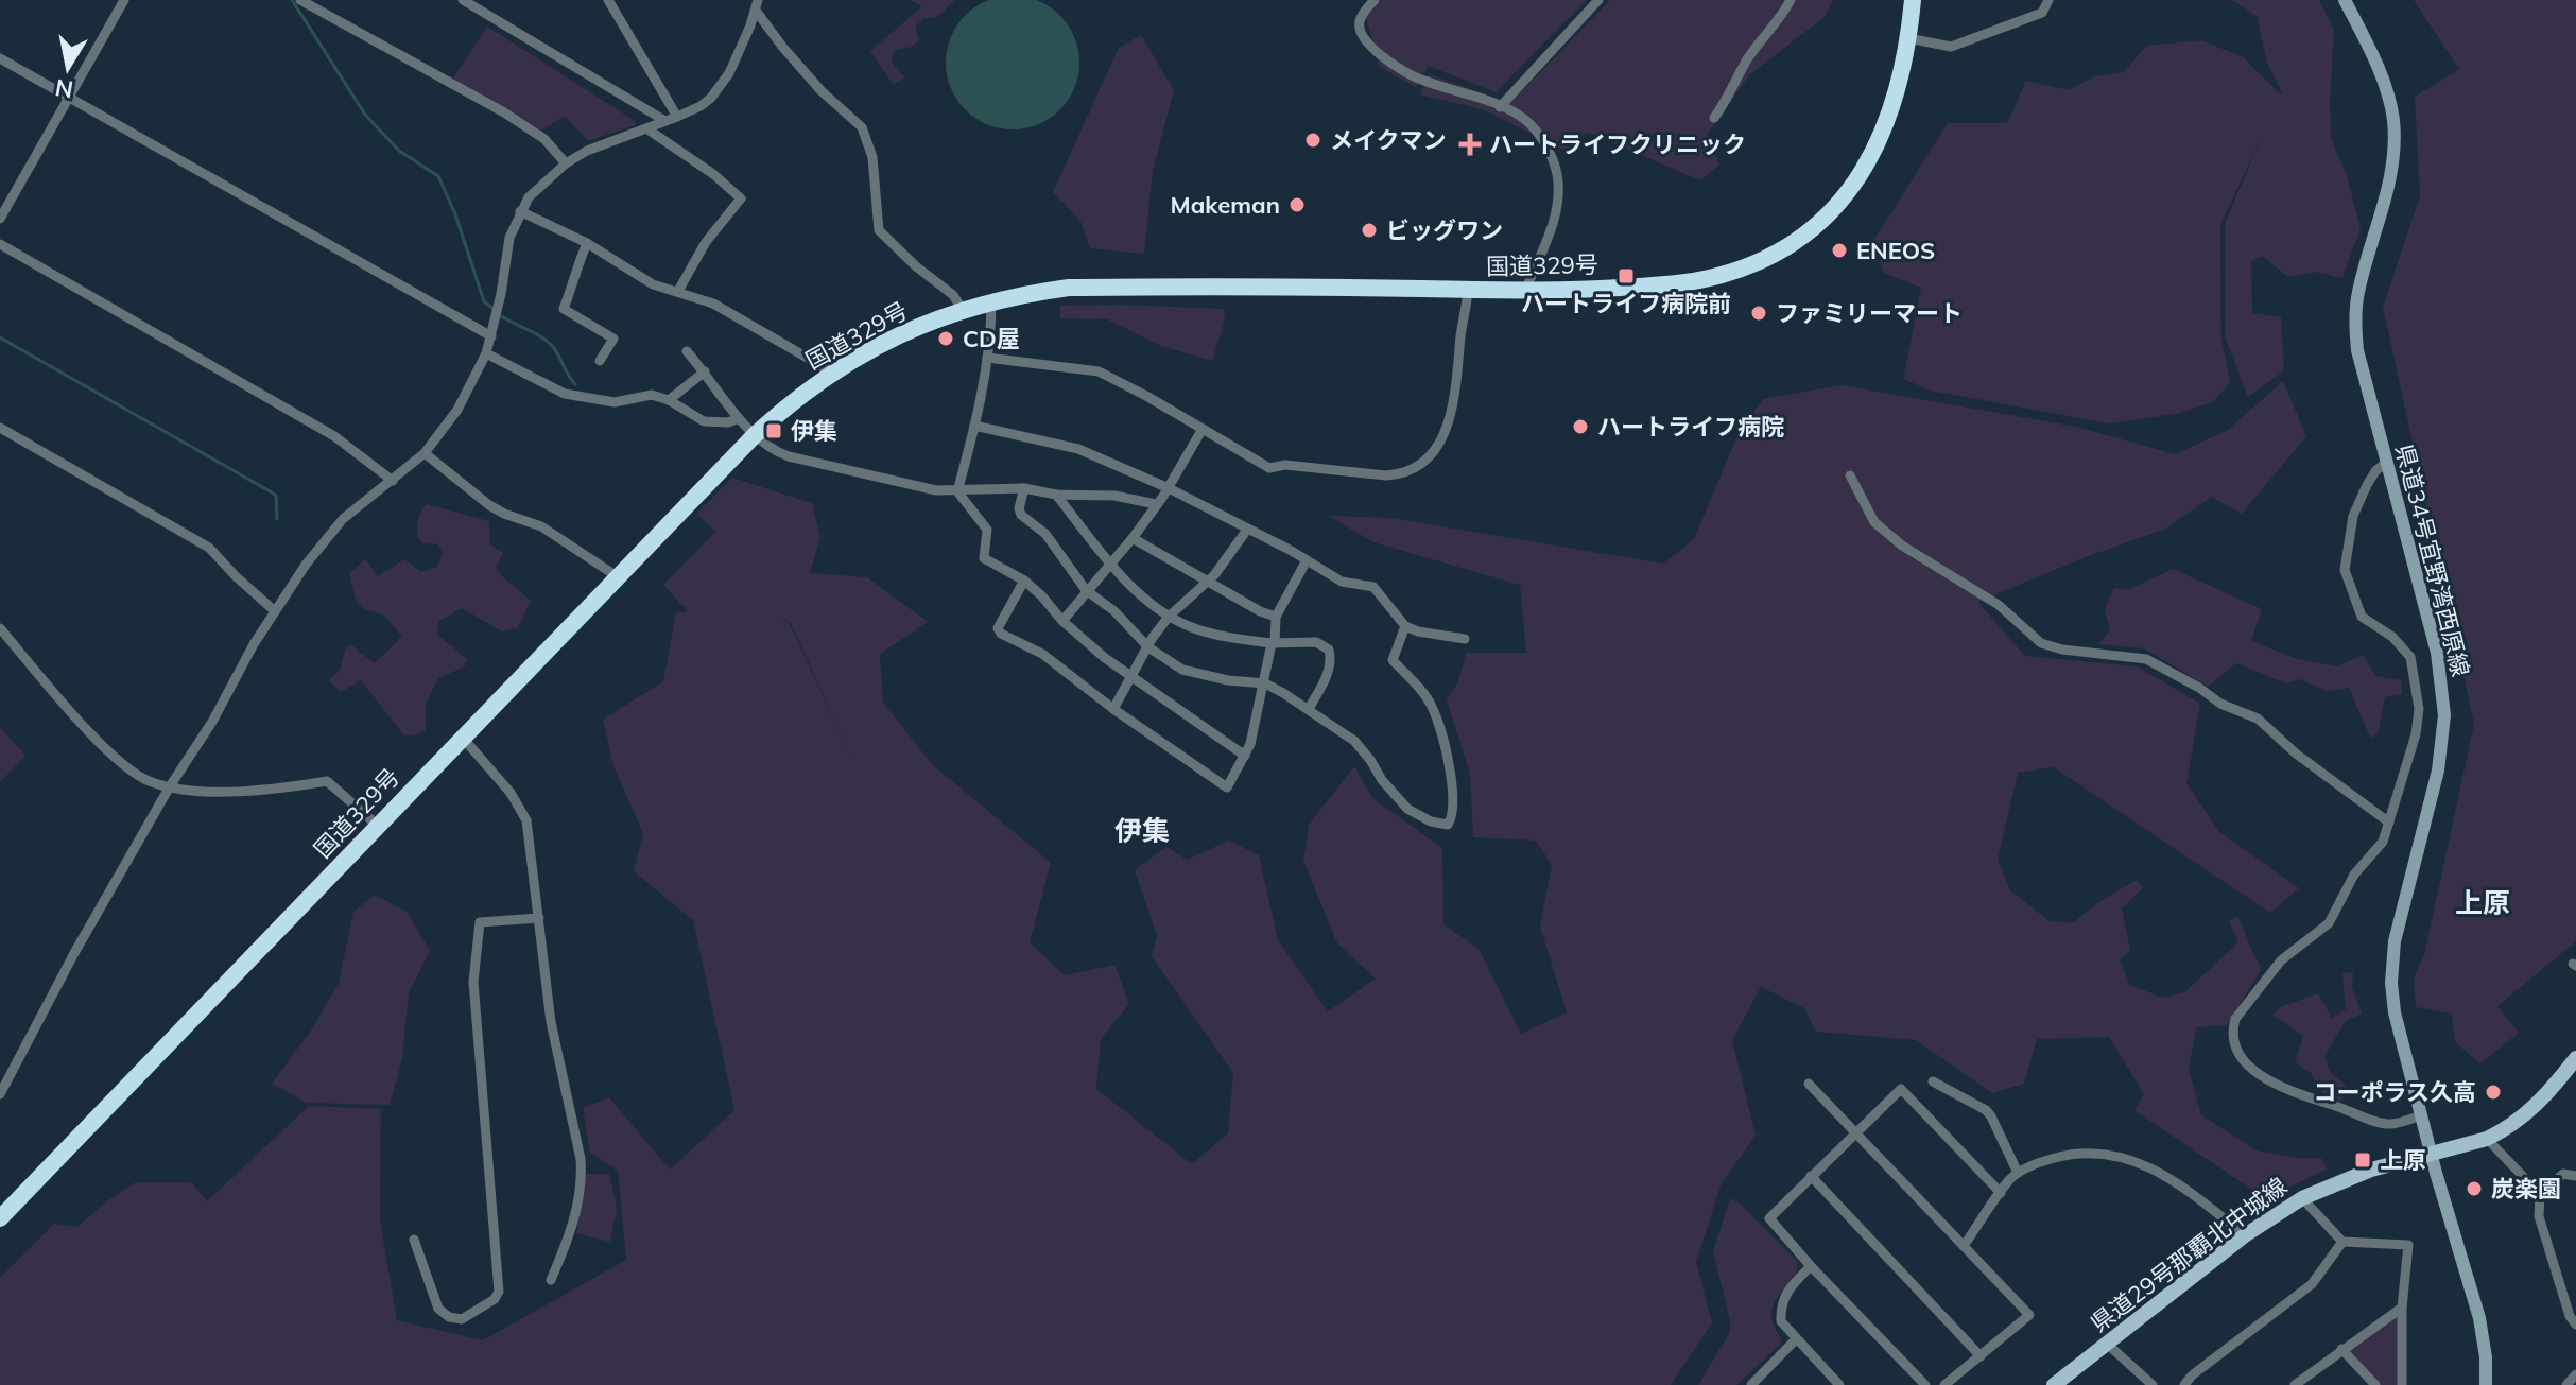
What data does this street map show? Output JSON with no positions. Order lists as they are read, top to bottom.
{
  "streets": {
    "highway": ["国道329号"],
    "main road": ["県道34号宜野湾西原線", "県道29号那覇北中城線"]
  },
  "crossings": [
    ["県道34号宜野湾西原線", "県道29号那覇北中城線"]
  ],
  "districts": ["伊集", "上原"],
  "places": {
    "other": [
      "メイクマン",
      "Makeman",
      "ビッグワン",
      "ENEOS",
      "ファミリーマート",
      "CD屋",
      "ハートライフ病院",
      "コーポラス久高",
      "炭楽園"
    ],
    "health": ["ハートライフクリニック"],
    "transit": ["ハートライフ病院前", "伊集", "上原"]
  },
  "north": "bottom"
}
